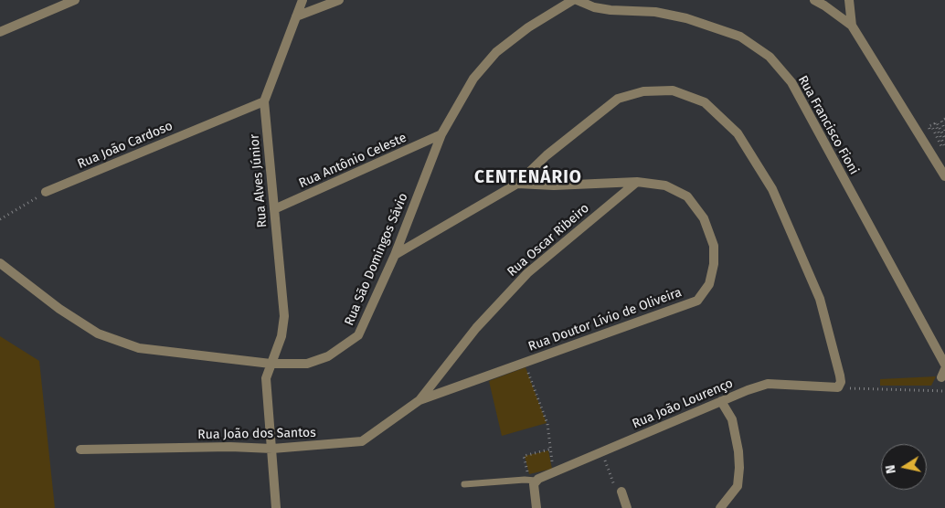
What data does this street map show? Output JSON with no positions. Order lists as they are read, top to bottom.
{
  "streets": {
    "street": [
      "Rua Francisco Fioni",
      "Rua João Cardoso",
      "Rua Antônio Celeste",
      "Rua Alves Júnior",
      "Rua Oscar Ribeiro",
      "Rua São Domingos Sávio",
      "Rua Doutor Lívio de Oliveira",
      "Rua João Lourenço",
      "Rua João dos Santos"
    ]
  },
  "crossings": [
    ["Rua João Cardoso", "Rua Alves Júnior"],
    ["Rua Antônio Celeste", "Rua Alves Júnior"],
    ["Rua Antônio Celeste", "Rua São Domingos Sávio"],
    ["Rua Alves Júnior", "Rua São Domingos Sávio"],
    ["Rua Alves Júnior", "Rua João dos Santos"],
    ["Rua Oscar Ribeiro", "Rua Doutor Lívio de Oliveira"],
    ["Rua Oscar Ribeiro", "Rua João dos Santos"],
    ["Rua Doutor Lívio de Oliveira", "Rua João dos Santos"]
  ],
  "districts": ["CENTENÁRIO"],
  "north": "left"
}
